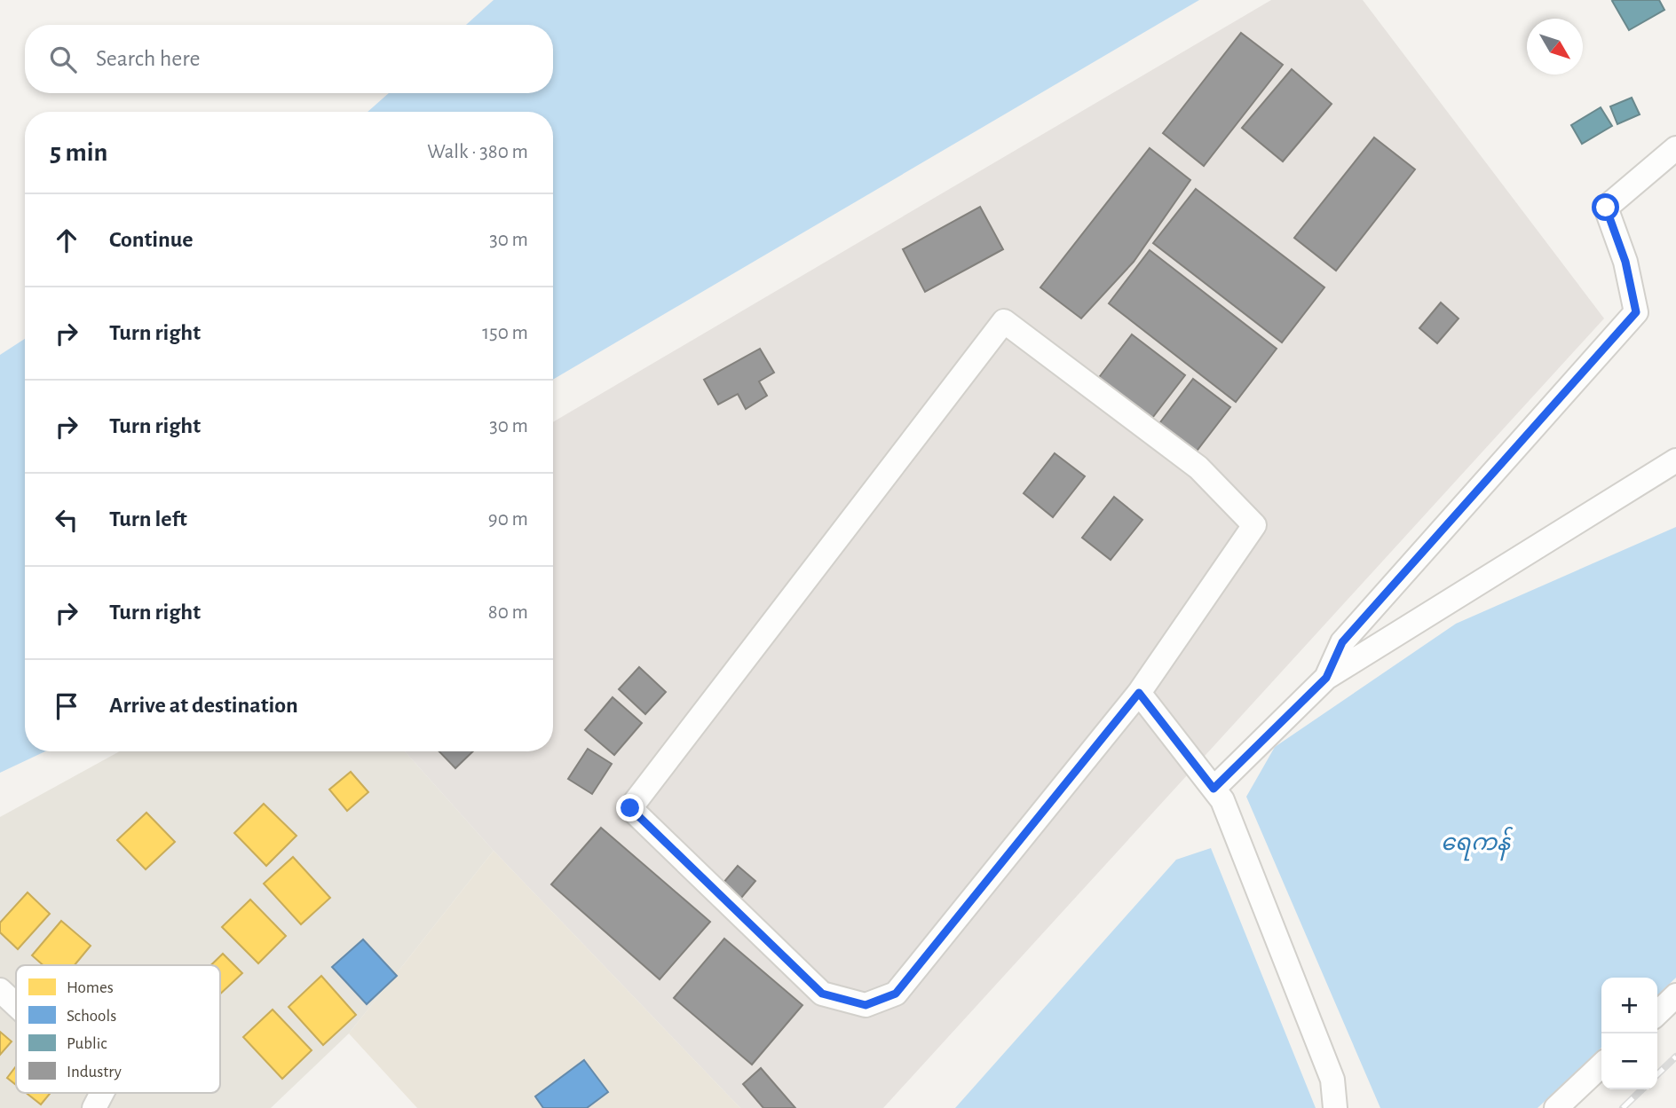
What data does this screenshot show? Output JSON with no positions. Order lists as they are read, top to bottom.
{
  "water": ["ရေကန်"],
  "legend": [
    "Homes",
    "Schools",
    "Public",
    "Industry"
  ],
  "north": "bottom right",
  "page": {
    "search": "Search here",
    "heading": ["5 min", "Walk · 380 m"],
    "list": [
      ["Continue", "30 m"],
      ["Turn right", "150 m"],
      ["Turn right", "30 m"],
      ["Turn left", "90 m"],
      ["Turn right", "80 m"],
      "Arrive at destination"
    ],
    "map_buttons": ["+", "−"]
  }
}
